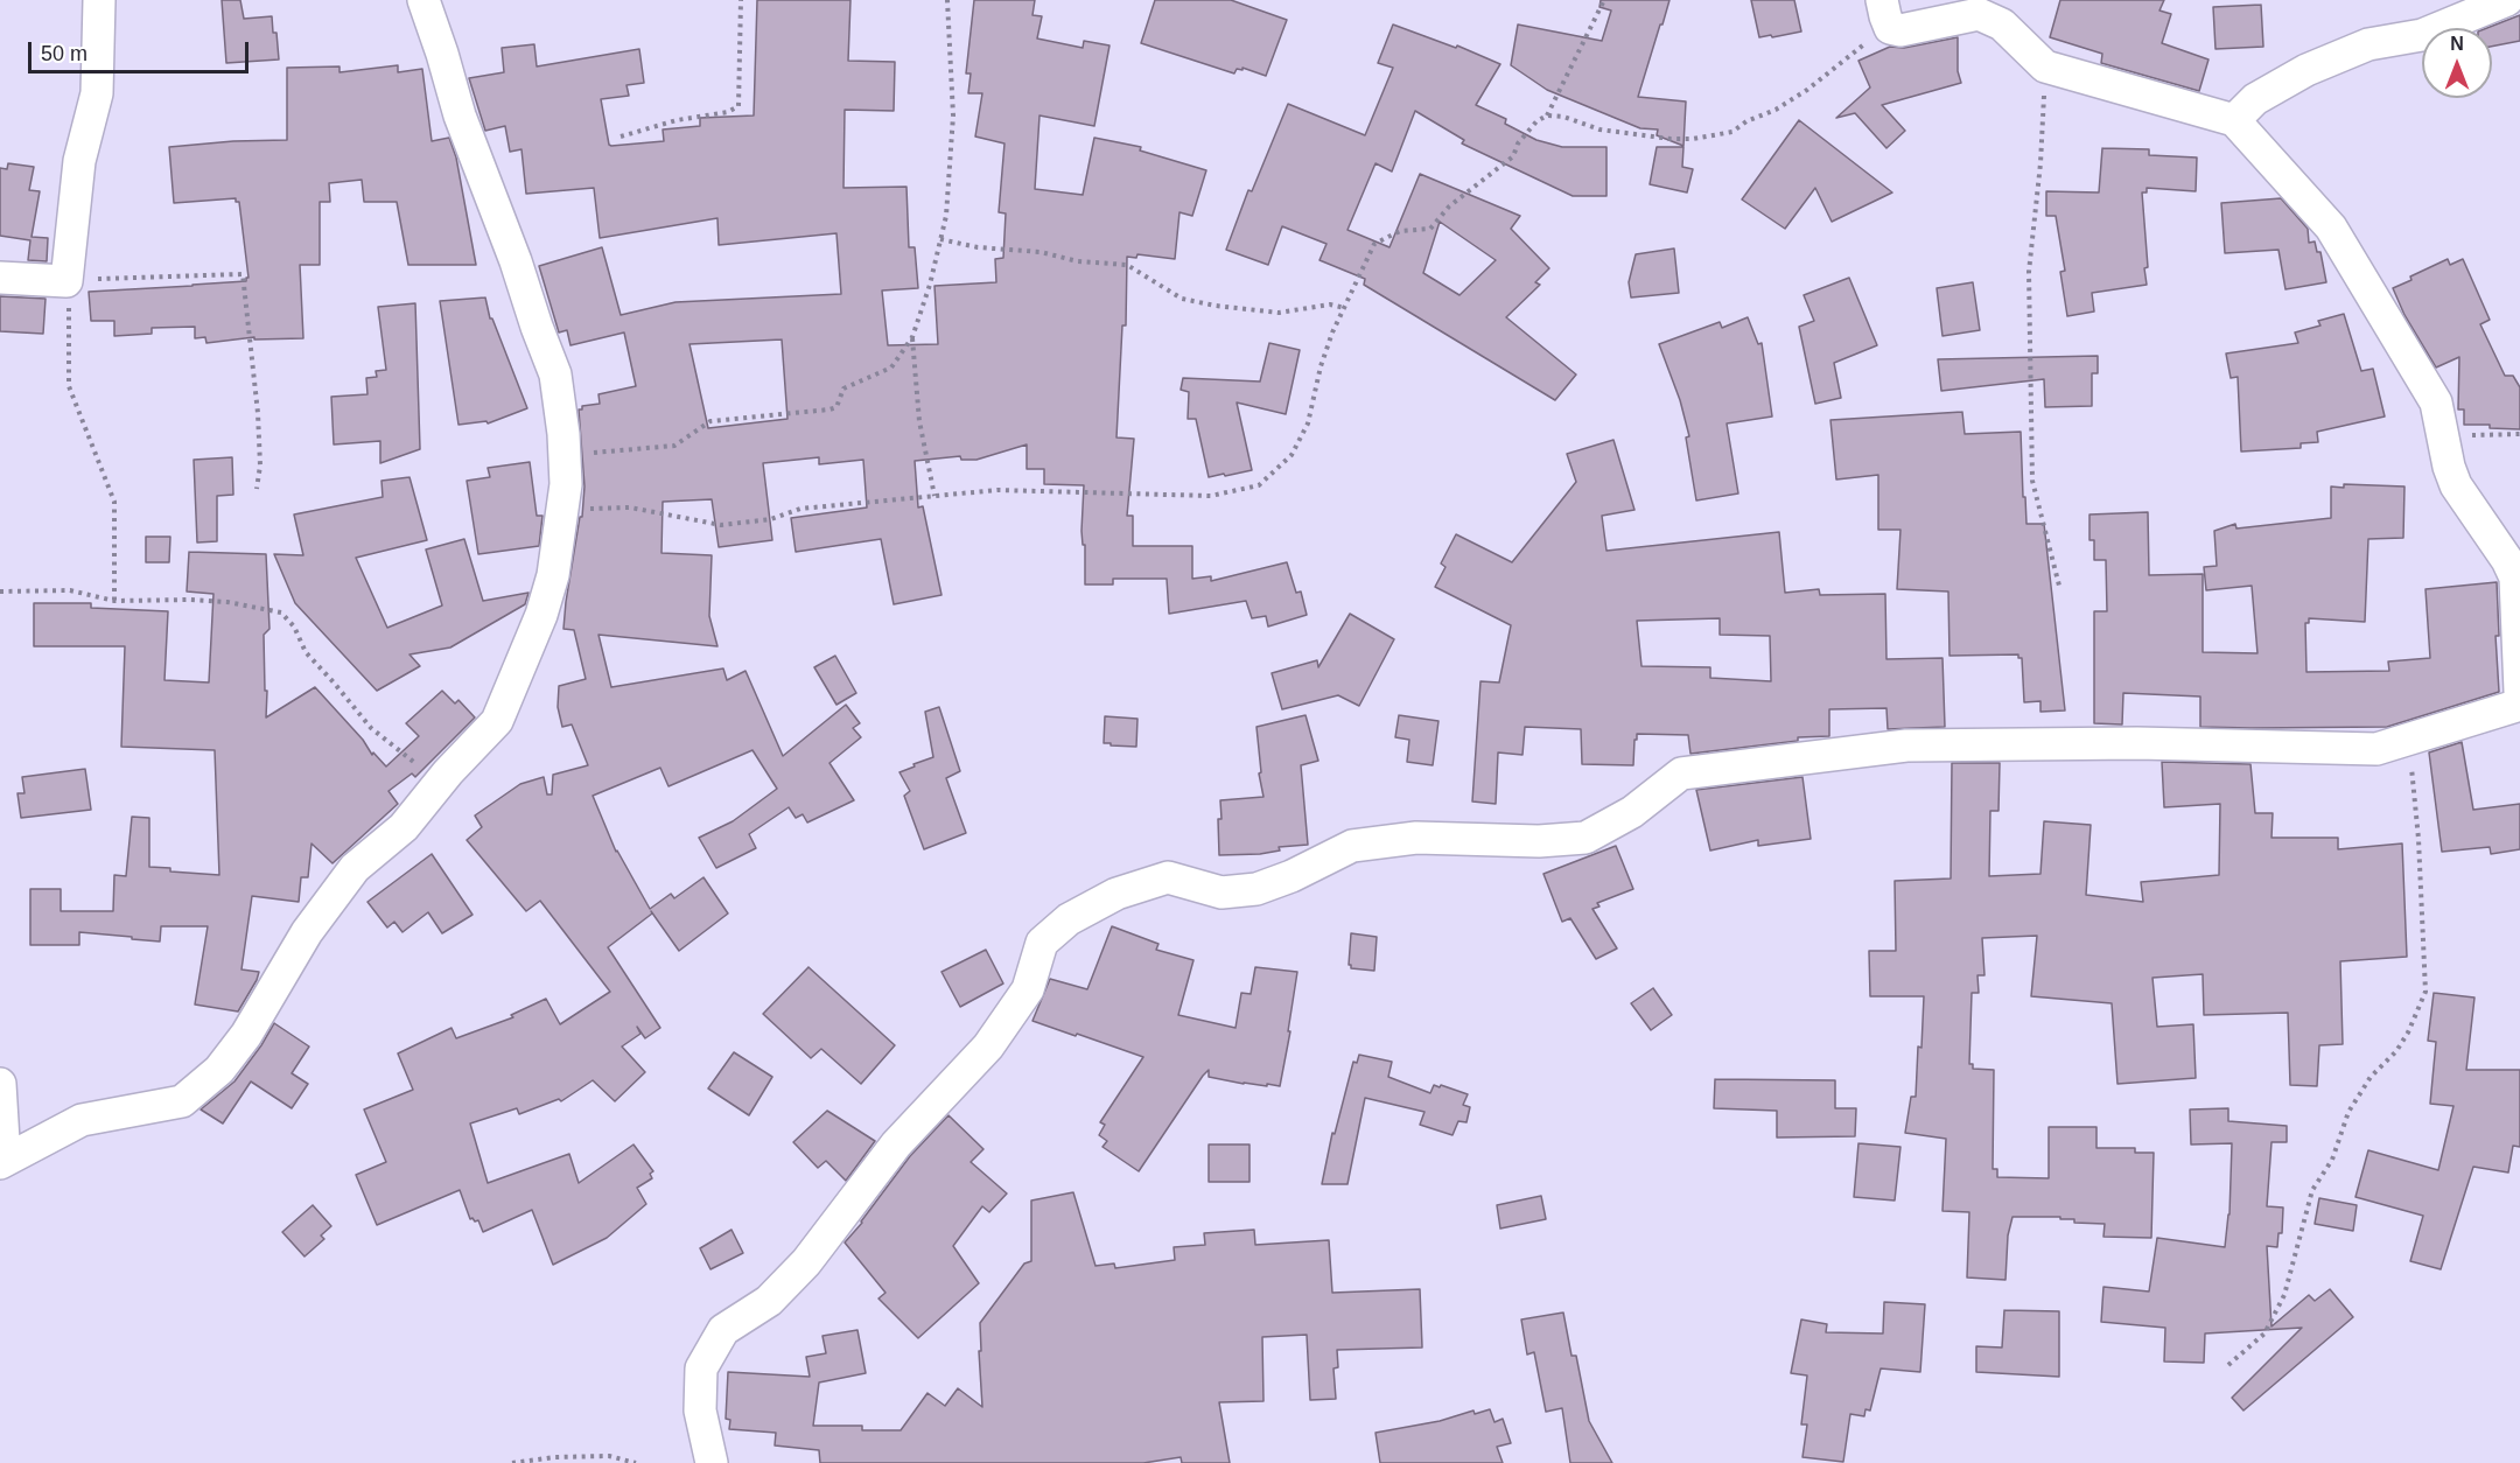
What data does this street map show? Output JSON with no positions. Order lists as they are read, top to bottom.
{
  "scale_bar": "50 m",
  "north": "top"
}
